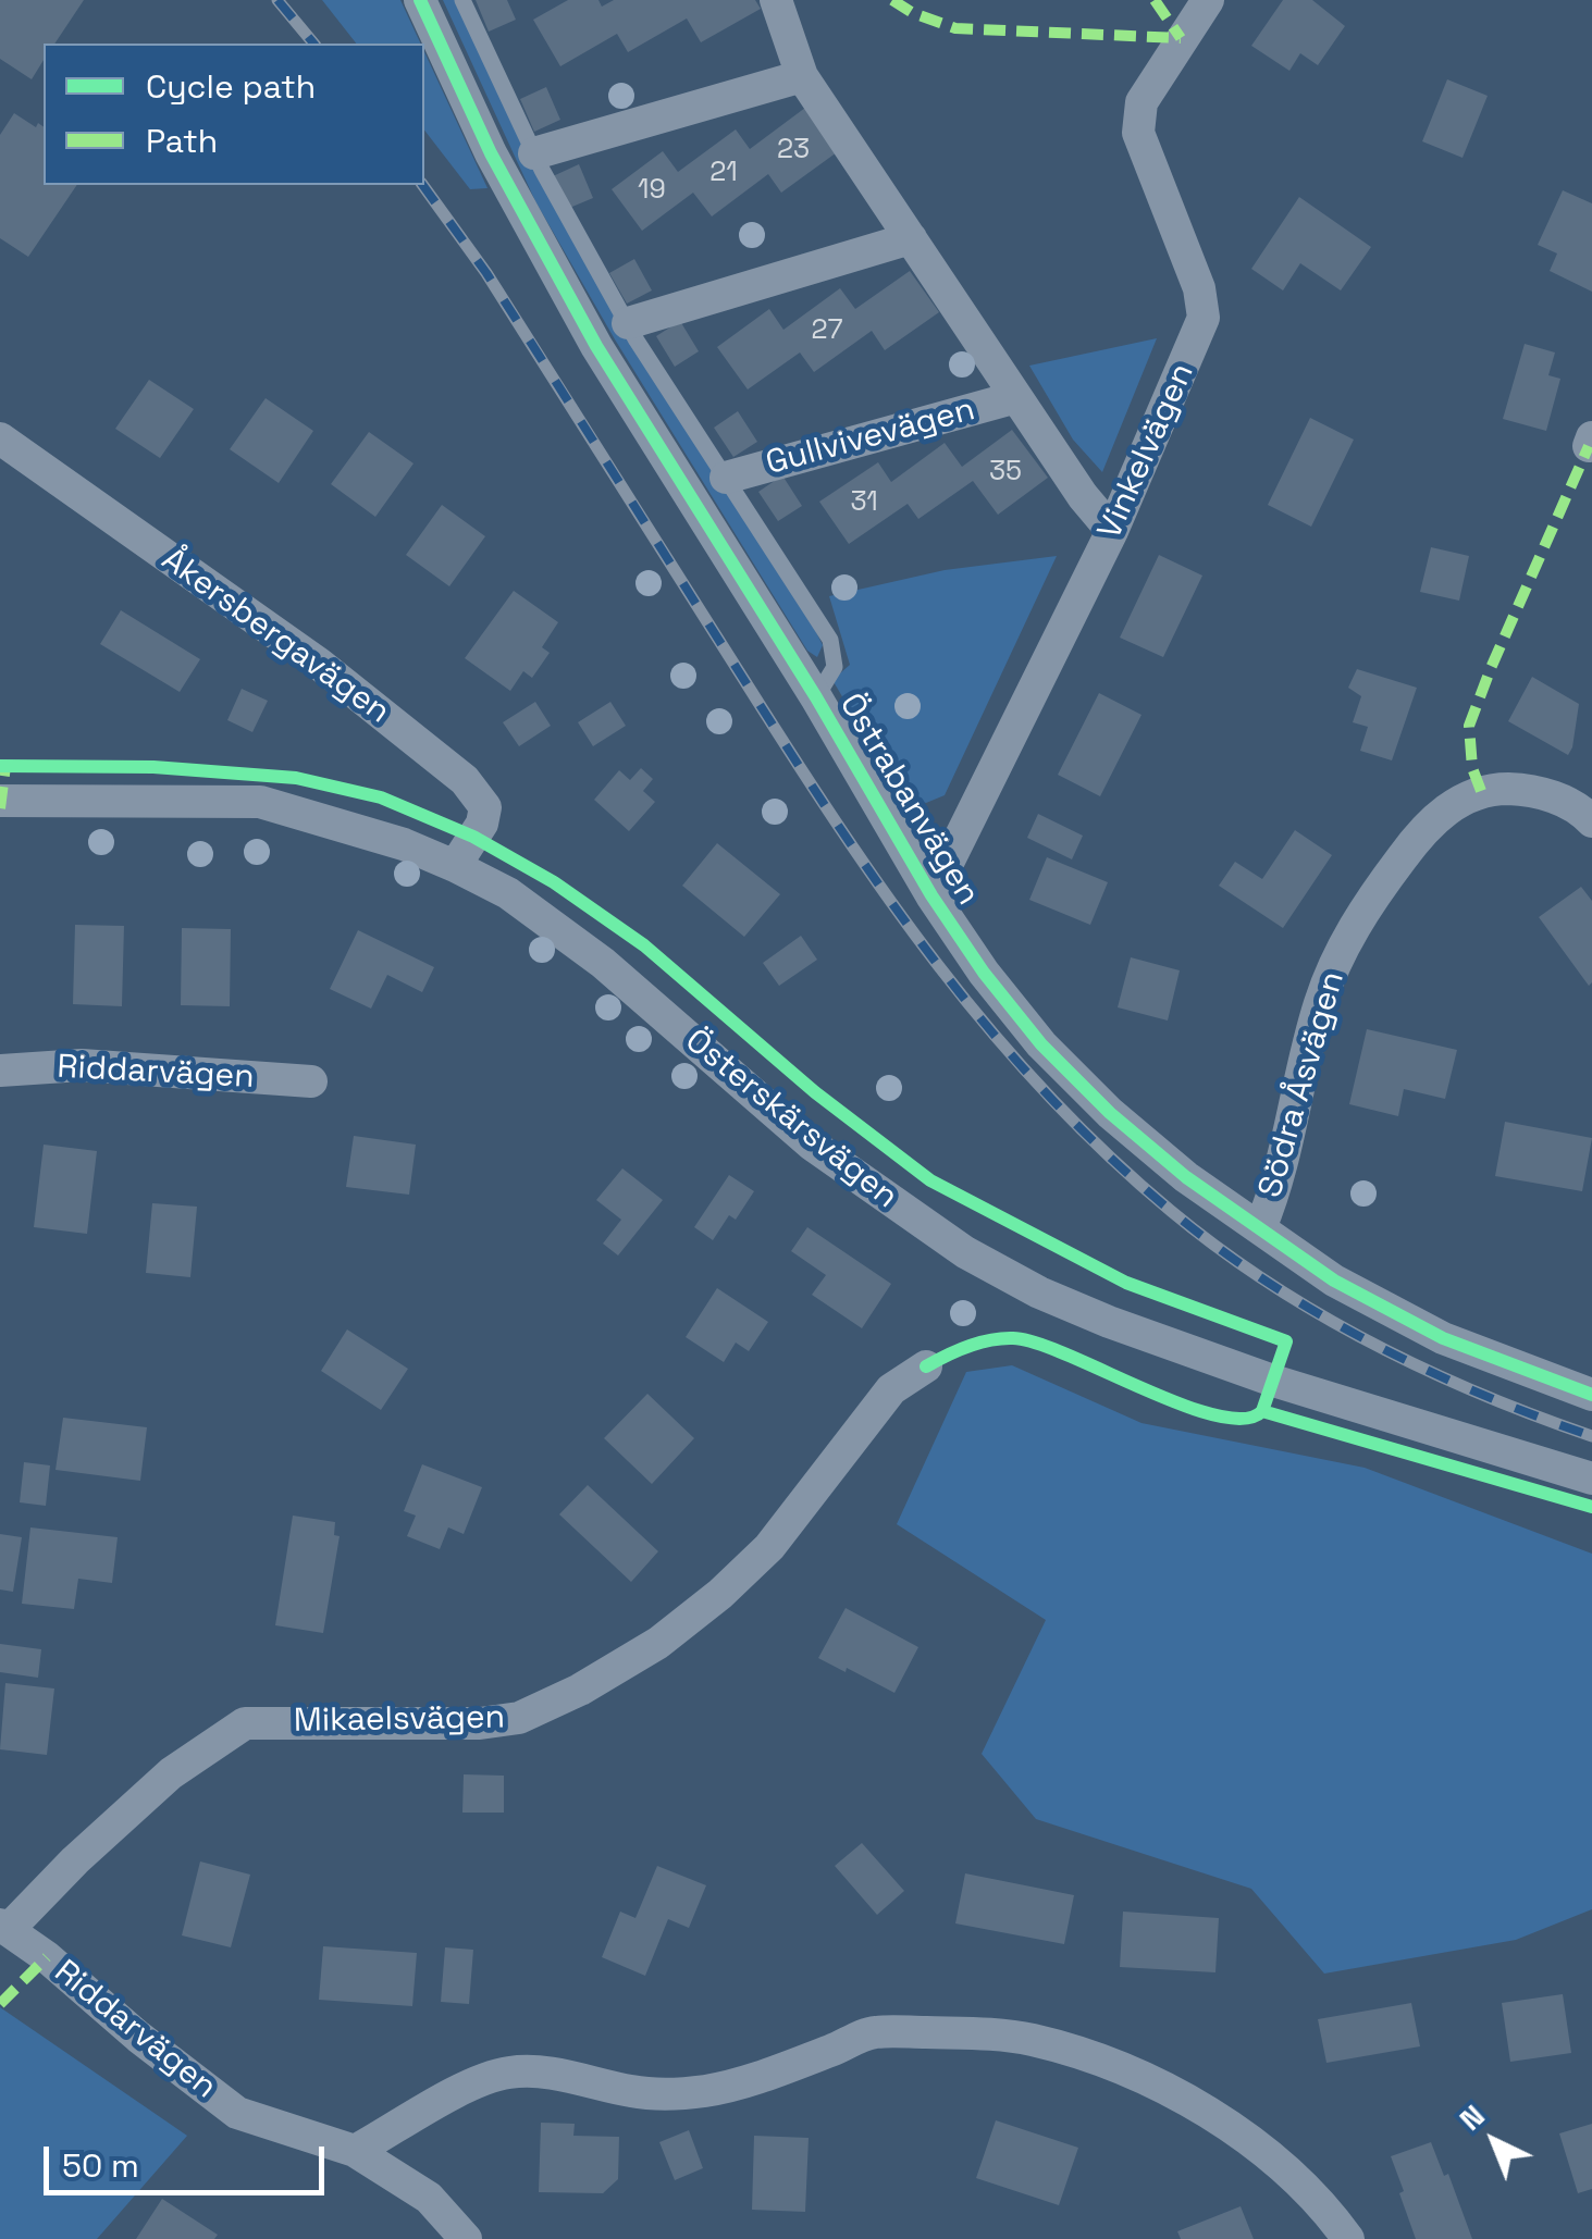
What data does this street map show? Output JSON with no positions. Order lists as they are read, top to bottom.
{
  "streets": {
    "street": [
      "Gullvivevägen",
      "Vinkelvägen",
      "Åkersbergavägen",
      "Östrabanvägen",
      "Riddarvägen",
      "Södra Åsvägen",
      "Österskärsvägen",
      "Mikaelsvägen"
    ]
  },
  "crossings": [
    ["Gullvivevägen", "Vinkelvägen"],
    ["Vinkelvägen", "Östrabanvägen"],
    ["Åkersbergavägen", "Österskärsvägen"],
    ["Östrabanvägen", "Södra Åsvägen"],
    ["Riddarvägen", "Mikaelsvägen"]
  ],
  "house_numbers": [
    "23",
    "21",
    "19",
    "27",
    "35",
    "31"
  ],
  "legend": ["Cycle path", "Path"],
  "scale_bar": "50 m",
  "north": "top left"
}
